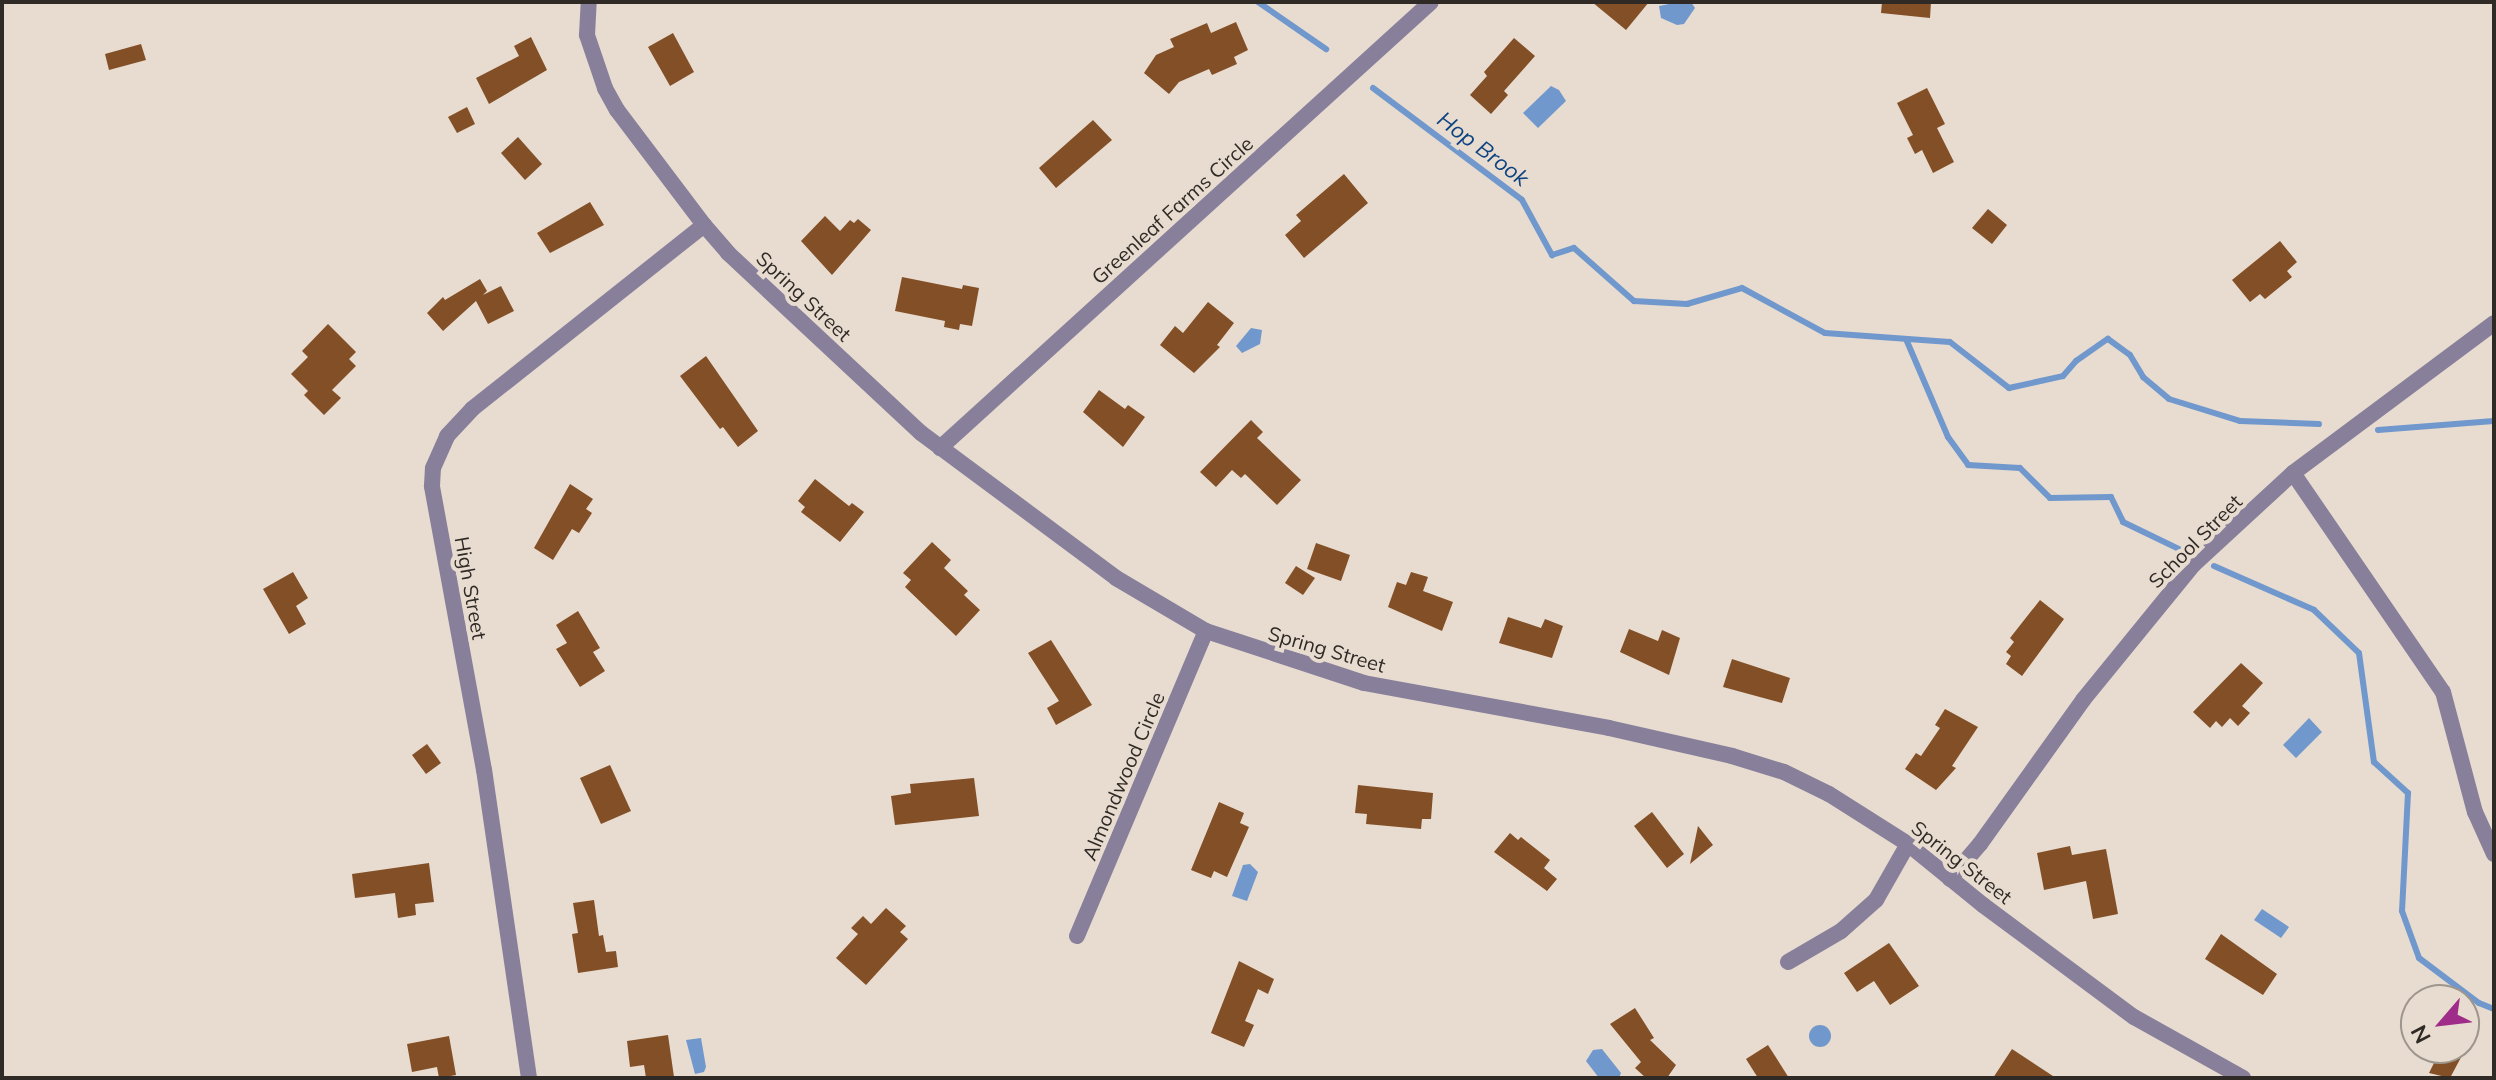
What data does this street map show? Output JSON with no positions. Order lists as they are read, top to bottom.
{
  "streets": {
    "street": [
      "Greenleaf Farms Circle",
      "Spring Street",
      "School Street",
      "High Street",
      "Almondwood Circle"
    ]
  },
  "crossings": [
    ["Greenleaf Farms Circle", "Spring Street"],
    ["Spring Street", "School Street"],
    ["Spring Street", "High Street"],
    ["Spring Street", "Almondwood Circle"]
  ],
  "water": ["Hop Brook"],
  "north": "bottom left"
}
